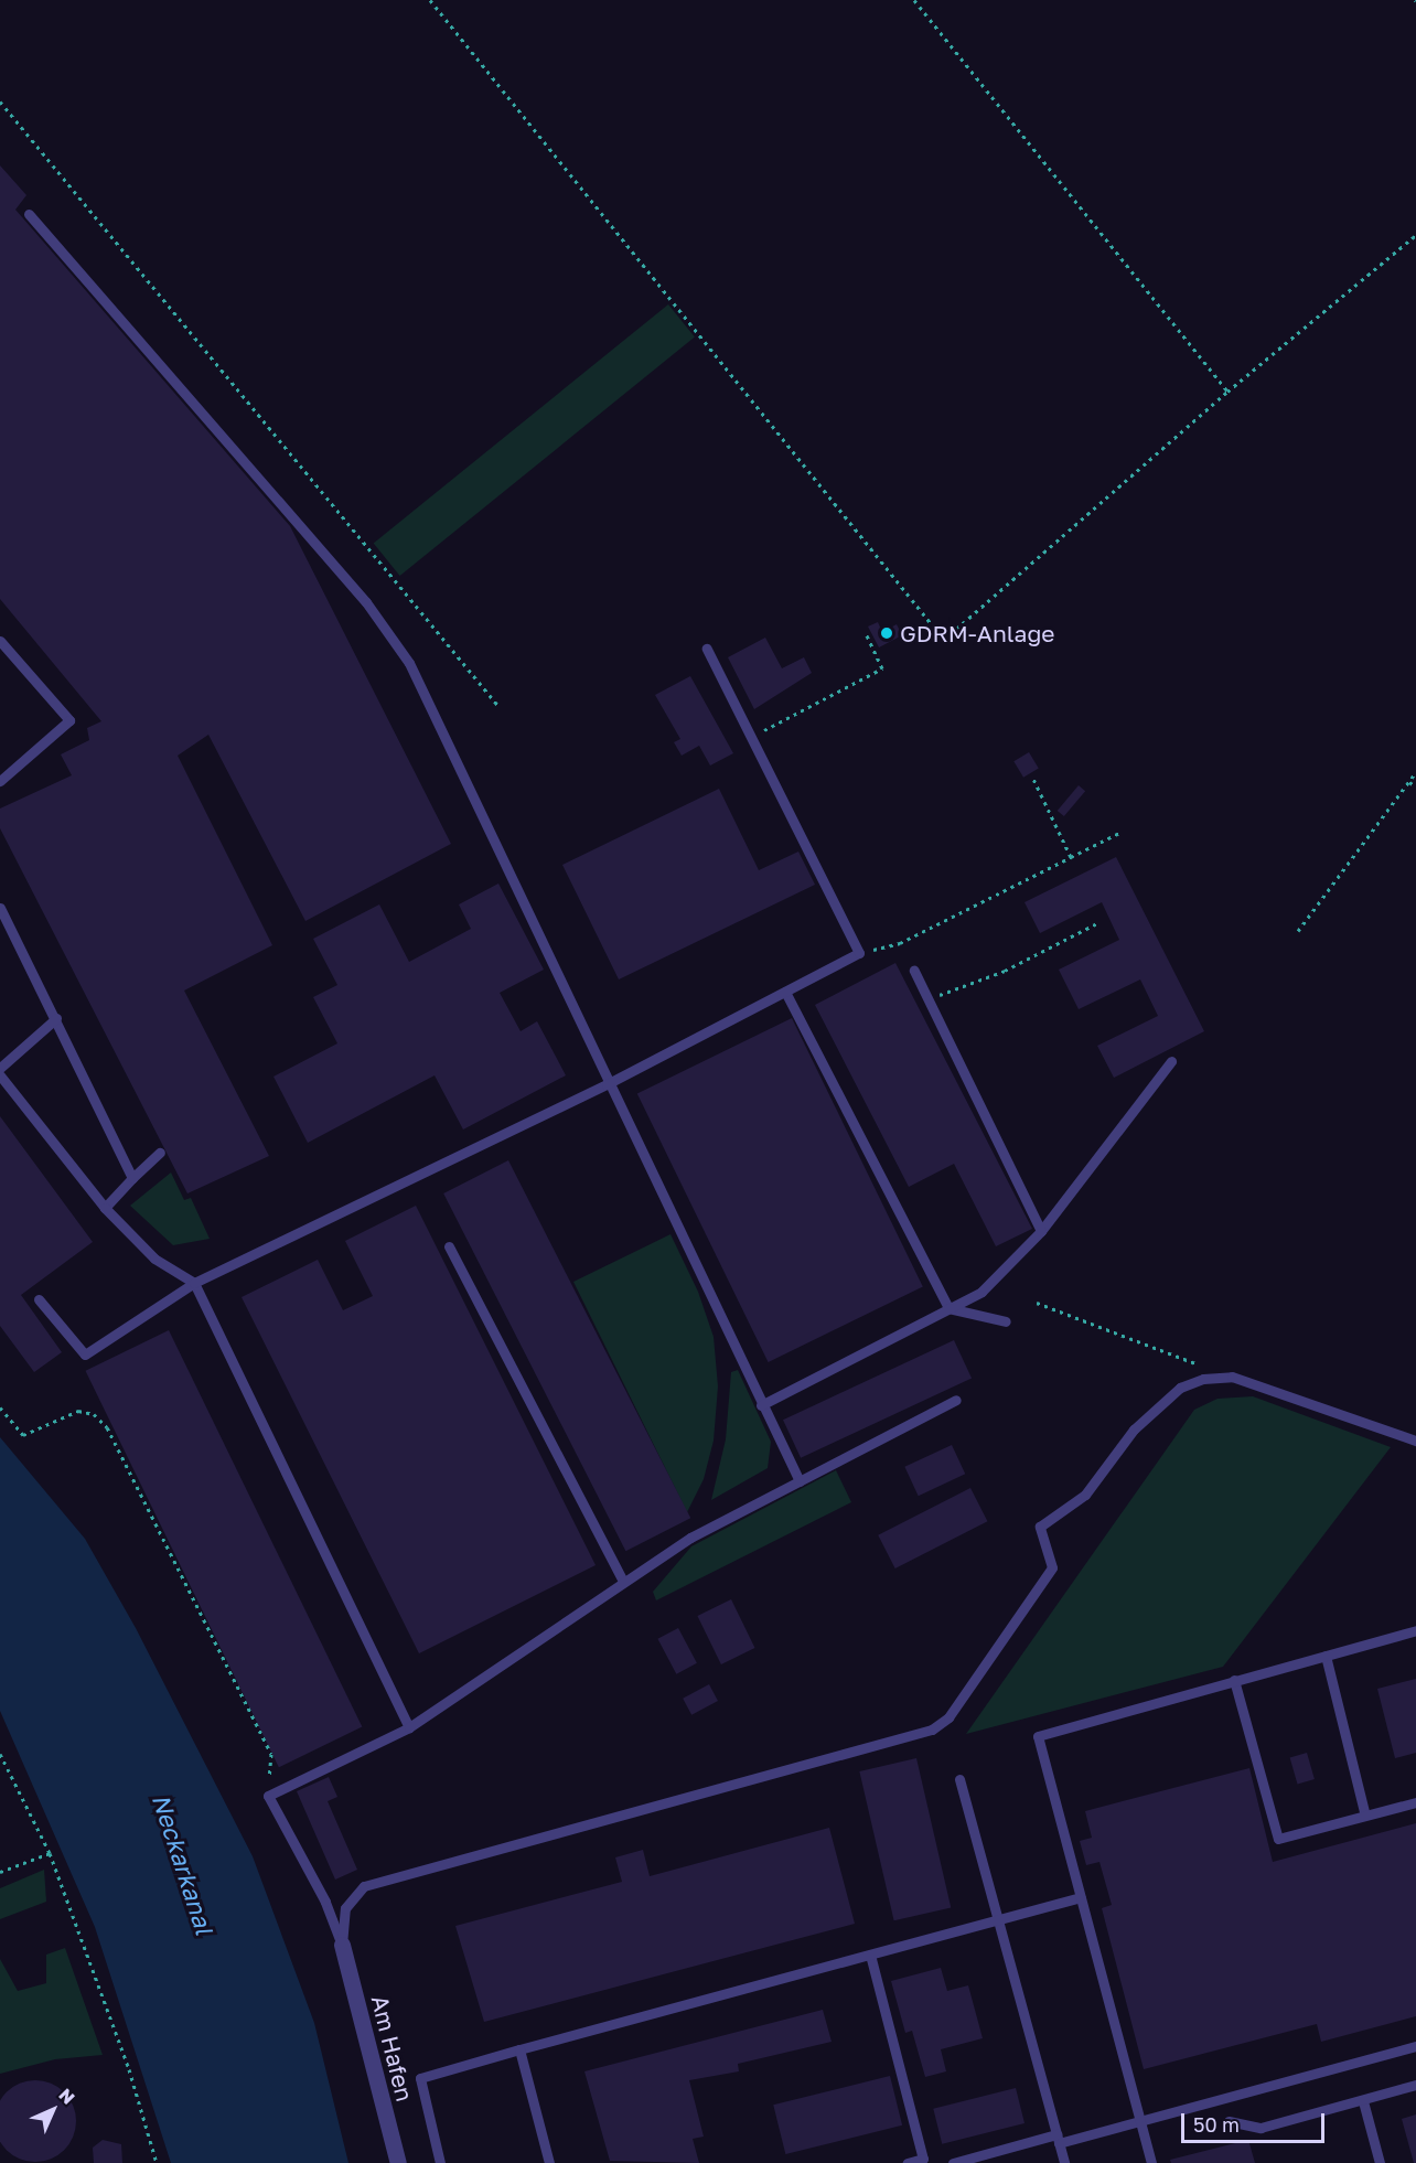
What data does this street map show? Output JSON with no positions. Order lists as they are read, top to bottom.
{
  "streets": {
    "street": ["Am Hafen"]
  },
  "water": ["Neckarkanal"],
  "places": ["GDRM-Anlage"],
  "scale_bar": "50 m",
  "north": "top right"
}
